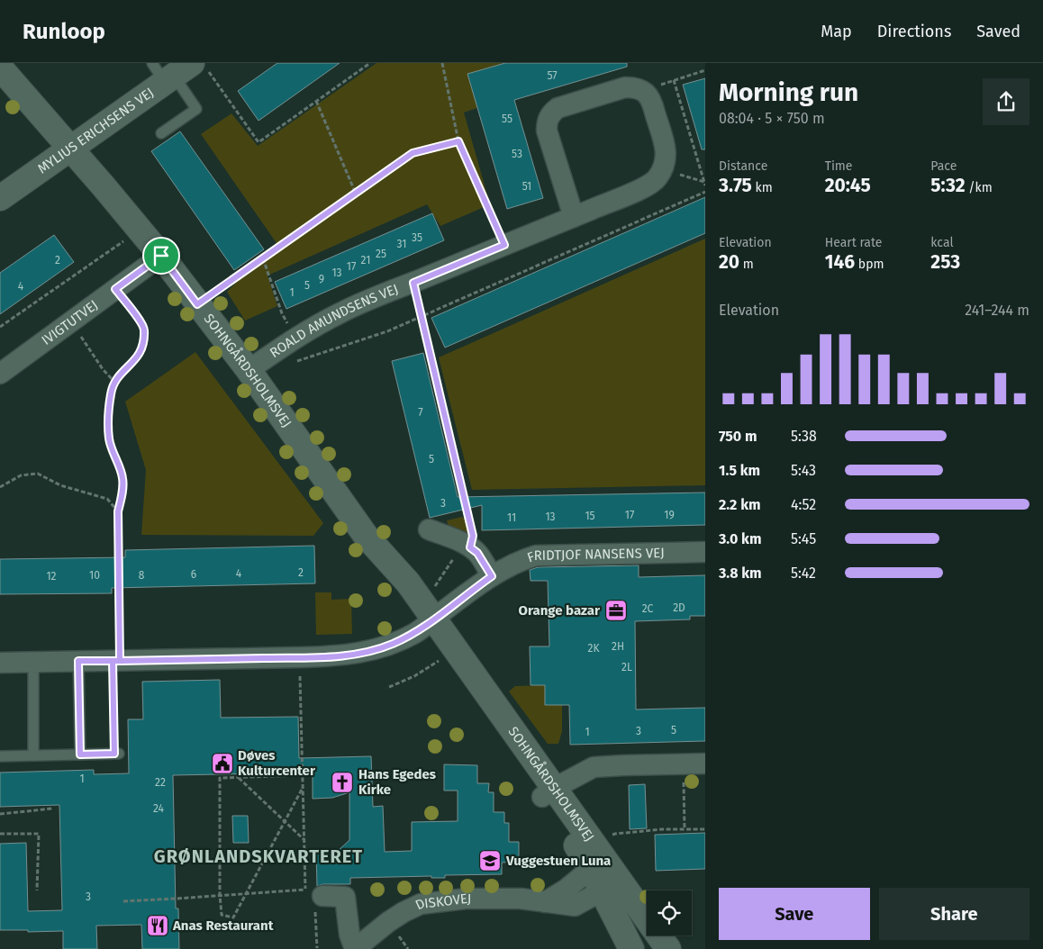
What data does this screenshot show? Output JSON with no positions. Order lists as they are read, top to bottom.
{
  "streets": {
    "street": [
      "MYLIUS ERICHSENS VEJ",
      "IVIGTUTVEJ",
      "ROALD AMUNDSENS VEJ",
      "SOHNGÅRDSHOLMSVEJ",
      "FRIDTJOF NANSENS VEJ",
      "DISKOVEJ"
    ]
  },
  "crossings": [
    ["MYLIUS ERICHSENS VEJ", "SOHNGÅRDSHOLMSVEJ"],
    ["IVIGTUTVEJ", "SOHNGÅRDSHOLMSVEJ"],
    ["ROALD AMUNDSENS VEJ", "SOHNGÅRDSHOLMSVEJ"],
    ["SOHNGÅRDSHOLMSVEJ", "FRIDTJOF NANSENS VEJ"],
    ["SOHNGÅRDSHOLMSVEJ", "DISKOVEJ"]
  ],
  "districts": ["GRØNLANDSKVARTERET"],
  "places": {
    "office": ["Orange bazar"],
    "public building": ["Døves Kulturcenter"],
    "church": ["Hans Egedes Kirke"],
    "school or university": ["Vuggestuen Luna"],
    "restaurant": ["Anas Restaurant"]
  },
  "house_numbers": [
    "57",
    "55",
    "53",
    "51",
    "35",
    "31",
    "25",
    "2",
    "21",
    "17",
    "13",
    "9",
    "5",
    "4",
    "1",
    "7",
    "5",
    "3",
    "17",
    "19",
    "15",
    "13",
    "11",
    "2",
    "4",
    "6",
    "10",
    "8",
    "12",
    "2D",
    "2C",
    "2H",
    "2K",
    "2L",
    "5",
    "3",
    "1",
    "1",
    "22",
    "24",
    "3"
  ],
  "page": {
    "header": "Runloop",
    "nav": ["Map", "Directions", "Saved"],
    "heading": ["Morning run", "08:04 · 5 × 750 m"],
    "stats": [
      ["Distance", "3.75 km"],
      ["Time", "20:45"],
      ["Pace", "5:32 /km"],
      ["Elevation", "20 m"],
      ["Heart rate", "146 bpm"],
      ["kcal", "253"]
    ],
    "chart": ["Elevation", "241–244 m"],
    "list": [
      {
        "name": "750 m",
        "note": "5:38"
      },
      {
        "name": "1.5 km",
        "note": "5:43"
      },
      {
        "name": "2.2 km",
        "note": "4:52"
      },
      {
        "name": "3.0 km",
        "note": "5:45"
      },
      {
        "name": "3.8 km",
        "note": "5:42"
      }
    ],
    "buttons": ["Save", "Share"]
  }
}
